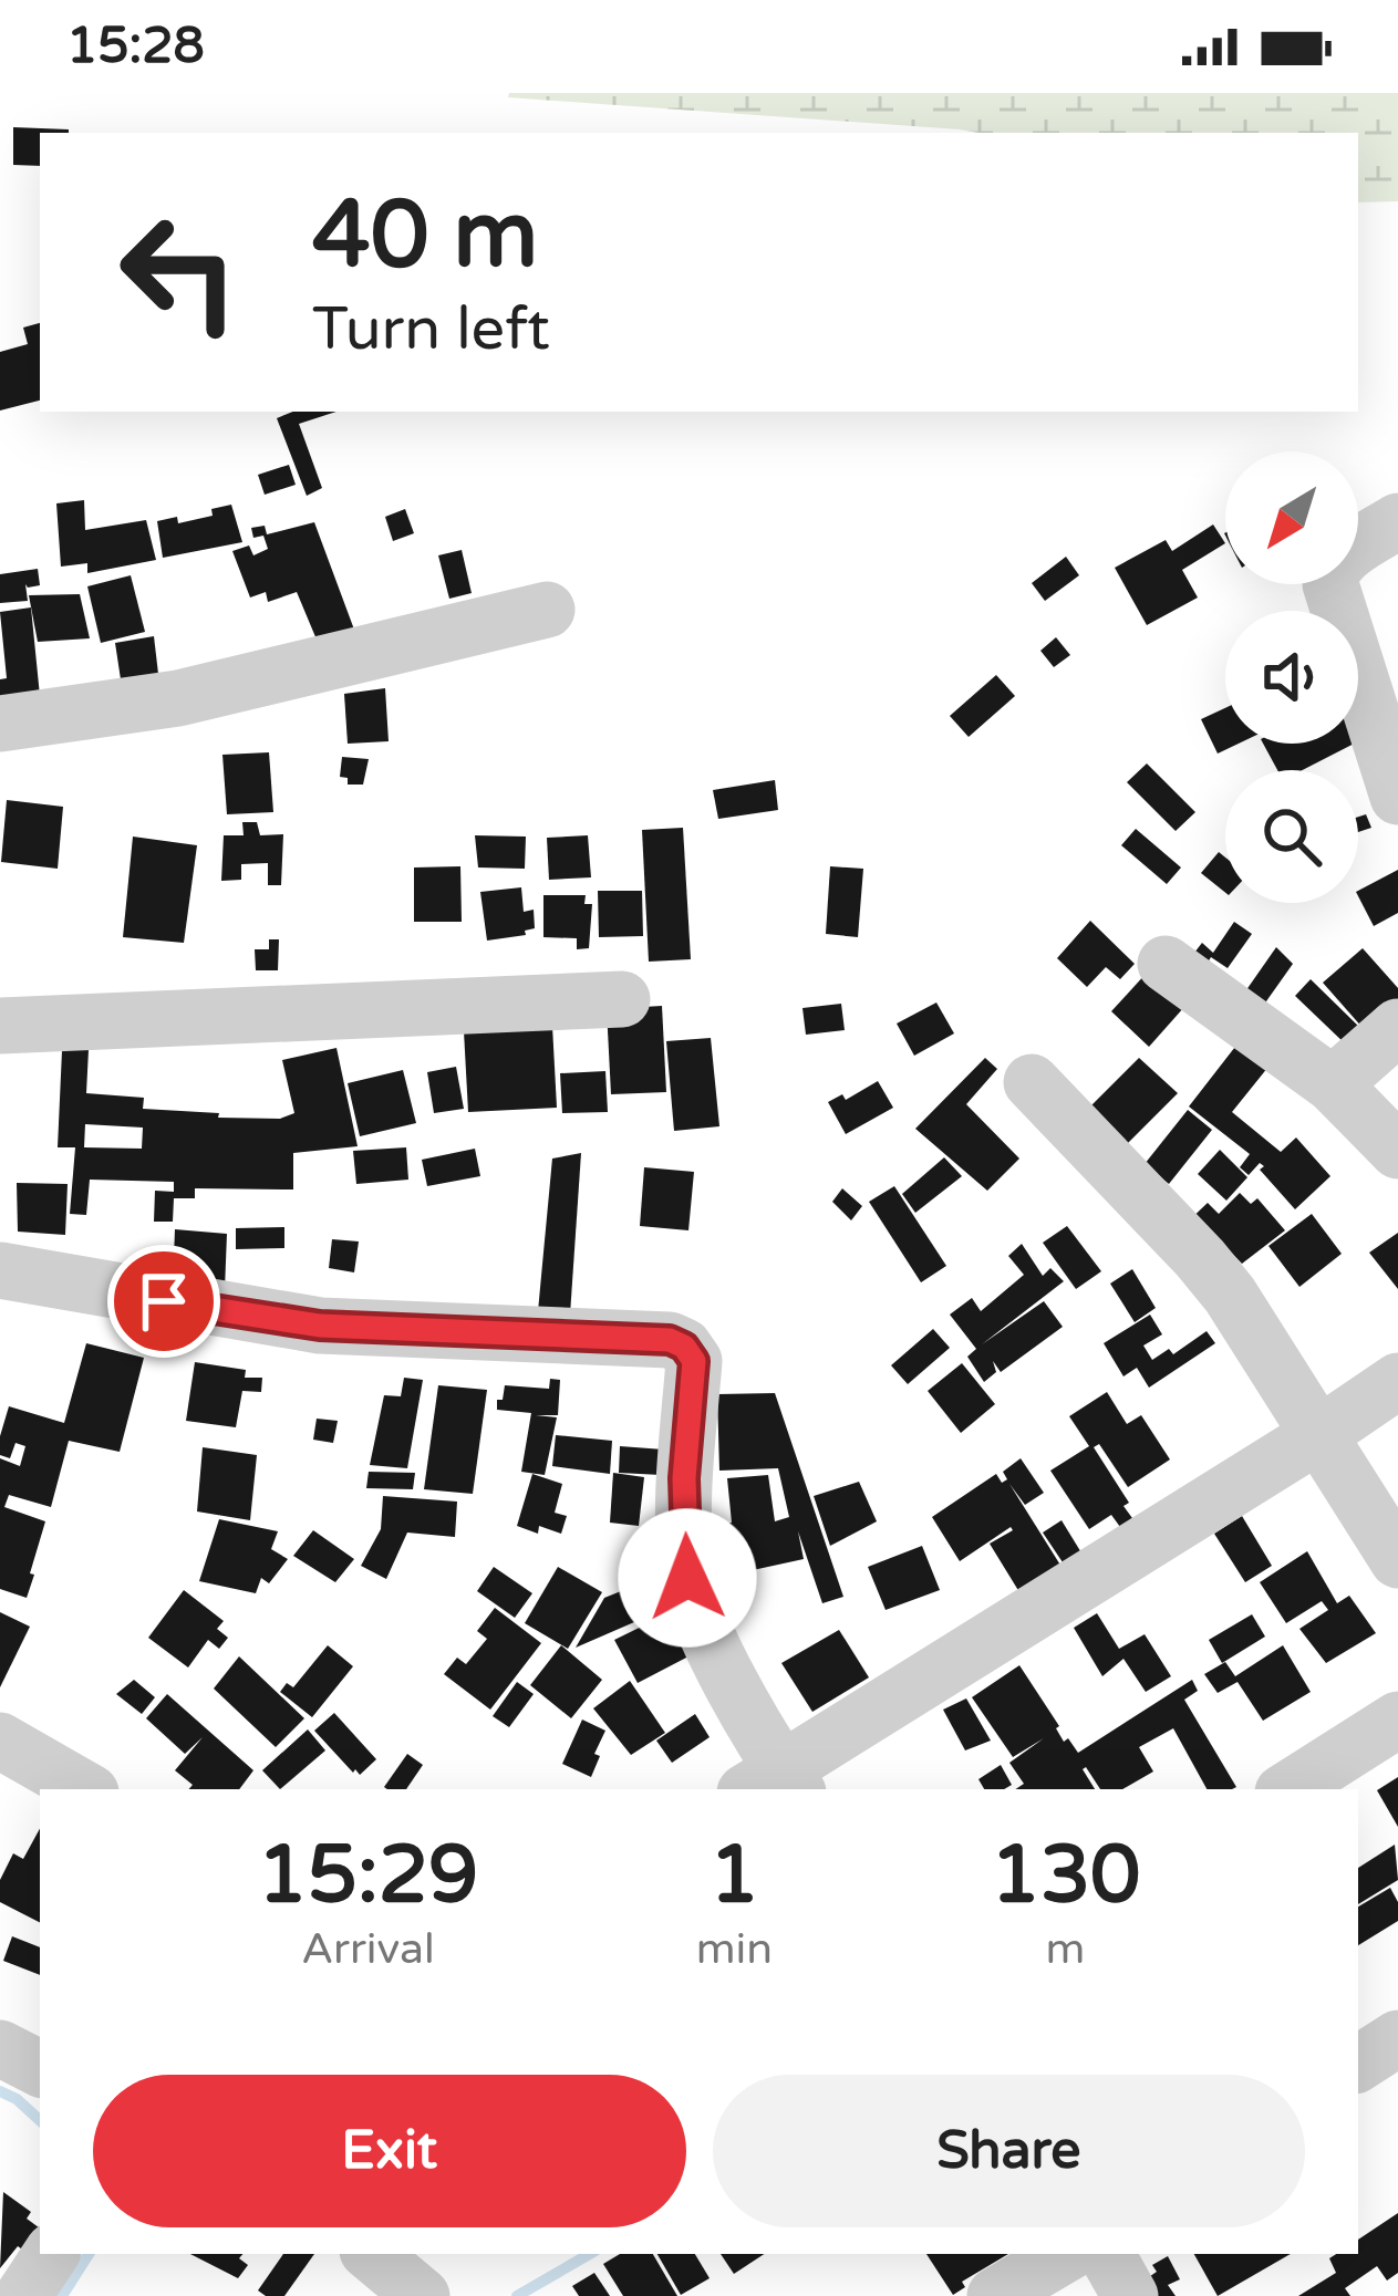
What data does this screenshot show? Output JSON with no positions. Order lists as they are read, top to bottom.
{
  "north": "bottom left",
  "page": {
    "status": "15:28",
    "turn": ["40 m", "Turn left"],
    "eta": [
      "15:29",
      "Arrival",
      "1",
      "min",
      "130",
      "m"
    ],
    "buttons": ["Exit", "Share"]
  }
}
